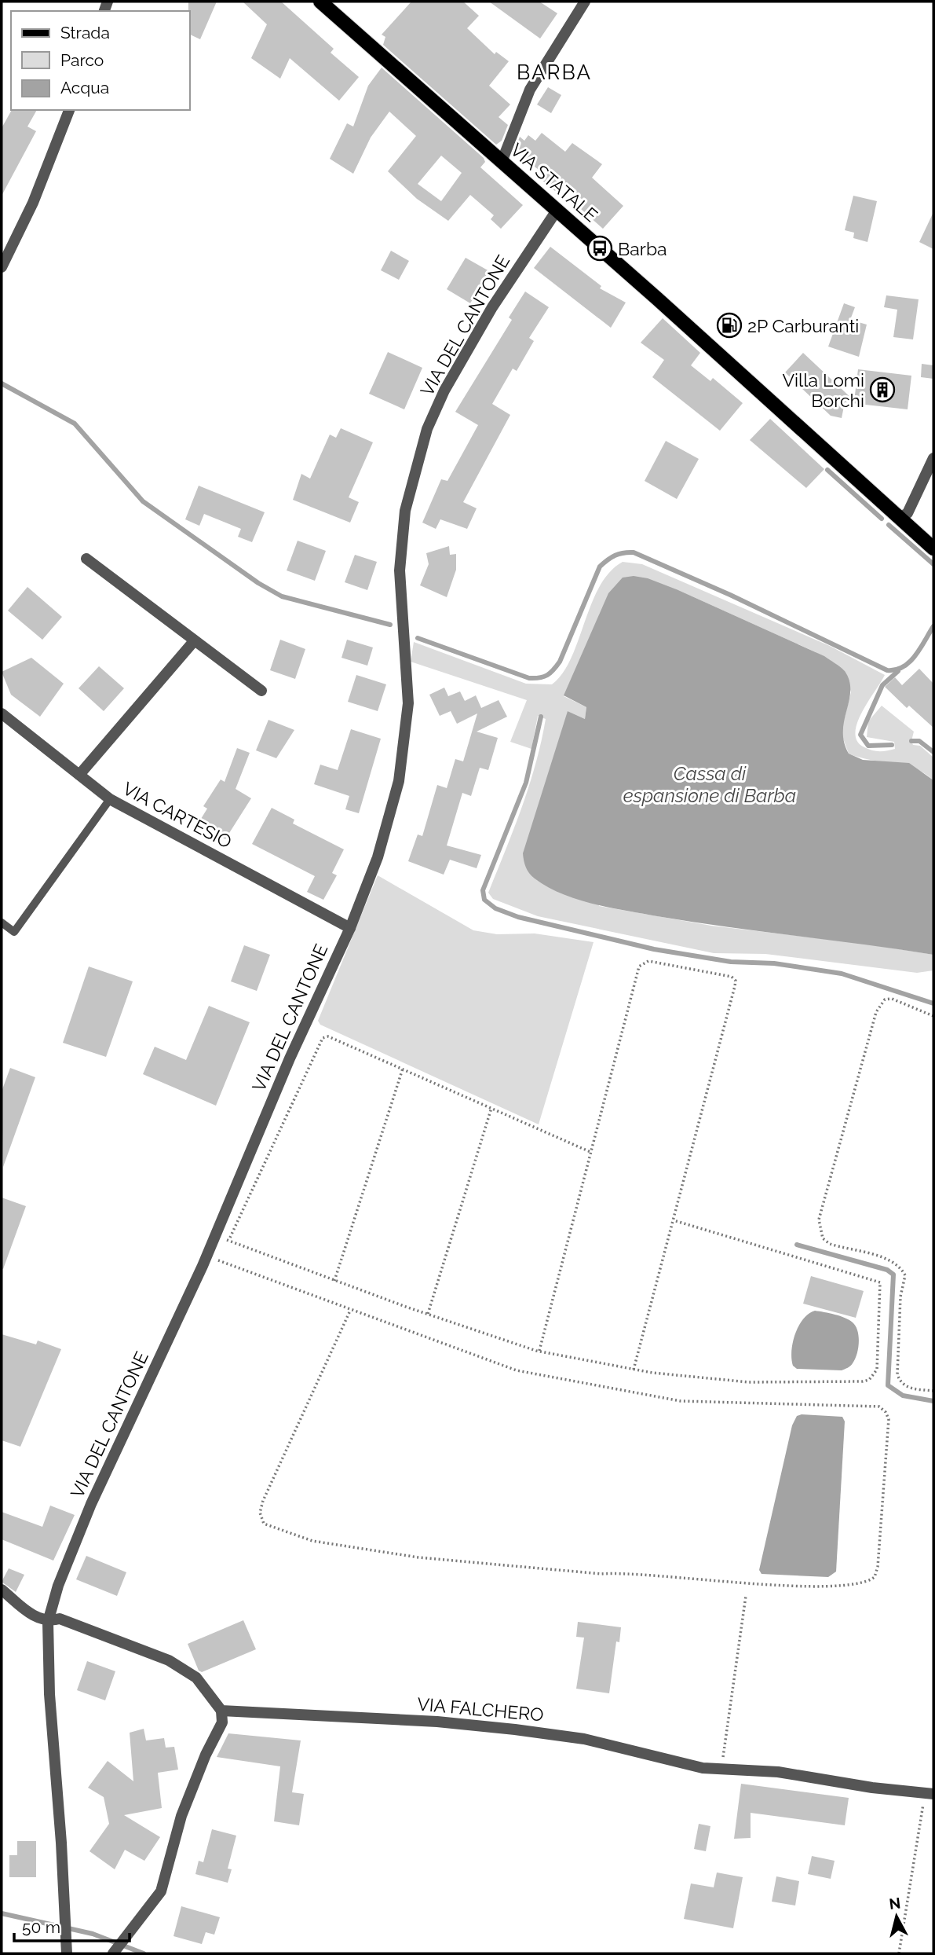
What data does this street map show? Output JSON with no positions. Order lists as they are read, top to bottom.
{
  "streets": {
    "main road": ["VIA STATALE"],
    "street": ["VIA DEL CANTONE", "VIA CARTESIO", "VIA FALCHERO"]
  },
  "crossings": [
    ["VIA STATALE", "VIA DEL CANTONE"],
    ["VIA DEL CANTONE", "VIA CARTESIO"]
  ],
  "districts": ["BARBA"],
  "water": ["Cassa di espansione di Barba"],
  "places": {
    "bus stop": ["Barba"],
    "fuel station": ["2P Carburanti"],
    "building": ["Villa Lomi Borchi"]
  },
  "legend": ["Strada", "Parco", "Acqua"],
  "scale_bar": "50 m",
  "north": "top"
}
